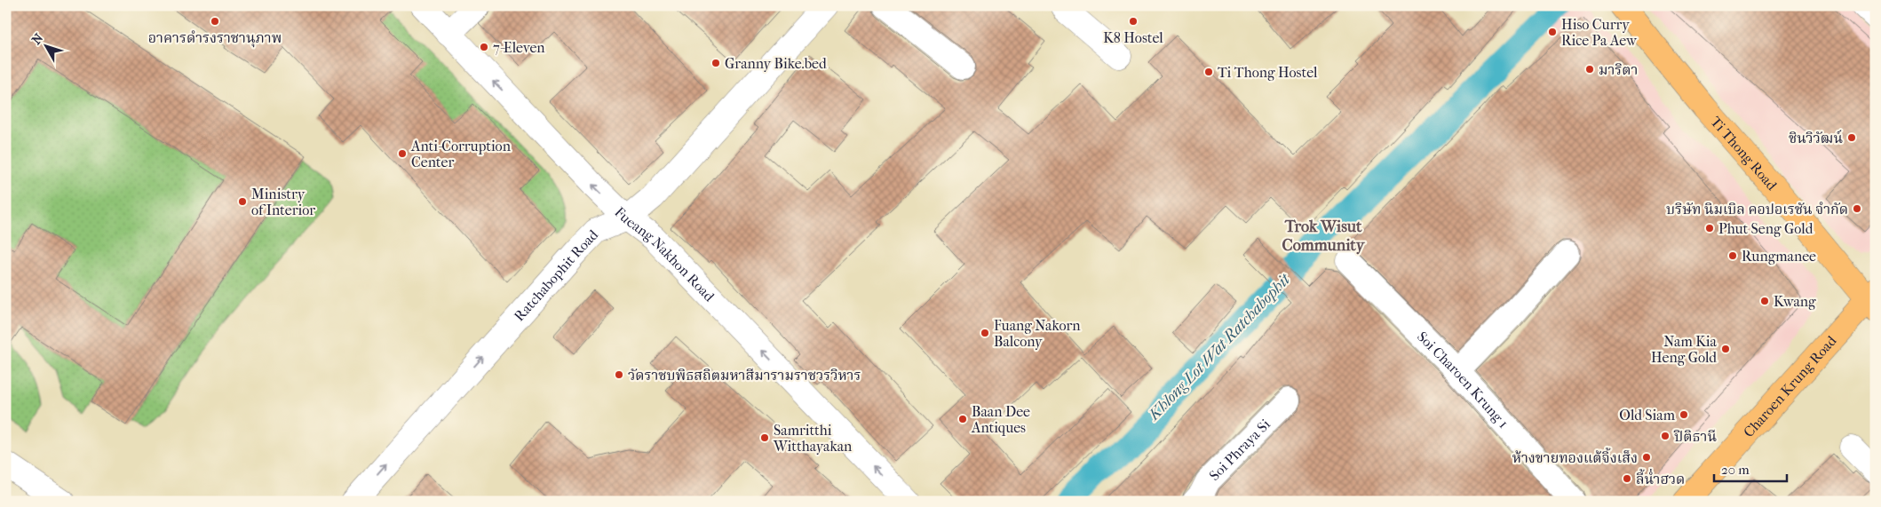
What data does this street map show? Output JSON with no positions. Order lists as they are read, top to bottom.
{
  "streets": {
    "main road": ["Ti Thong Road", "Charoen Krung Road"],
    "street": [
      "Fueang Nakhon Road",
      "Ratchabophit Road",
      "Soi Charoen Krung 1",
      "Soi Phraya Si"
    ]
  },
  "crossings": [
    ["Ti Thong Road", "Charoen Krung Road"],
    ["Fueang Nakhon Road", "Ratchabophit Road"]
  ],
  "one_way": ["Fueang Nakhon Road", "Ratchabophit Road"],
  "districts": ["Trok Wisut Community"],
  "water": ["Khlong Lot Wat Ratchabophit"],
  "places": [
    "อาคารดำรงราชานุภาพ",
    "K8 Hostel",
    "Hiso Curry Rice Pa Aew",
    "7-Eleven",
    "Granny Bike.bed",
    "มาริตา",
    "Ti Thong Hostel",
    "ชินวิวัฒน์",
    "Anti-Corruption Center",
    "Ministry of Interior",
    "บริษัท นิมเบิล คอปอเรชัน จำกัด",
    "Phut Seng Gold",
    "Rungmanee",
    "Kwang",
    "Fuang Nakorn Balcony",
    "Nam Kia Heng Gold",
    "วัดราชบพิธสถิตมหาสีมารามราชวรวิหาร",
    "Old Siam",
    "Baan Dee Antiques",
    "ปิติธานี",
    "Samritthi Witthayakan",
    "ห้างขายทองแต้จิ้งเส็ง",
    "ลี้น่ำฮวด"
  ],
  "scale_bar": "20 m",
  "north": "top left"
}
